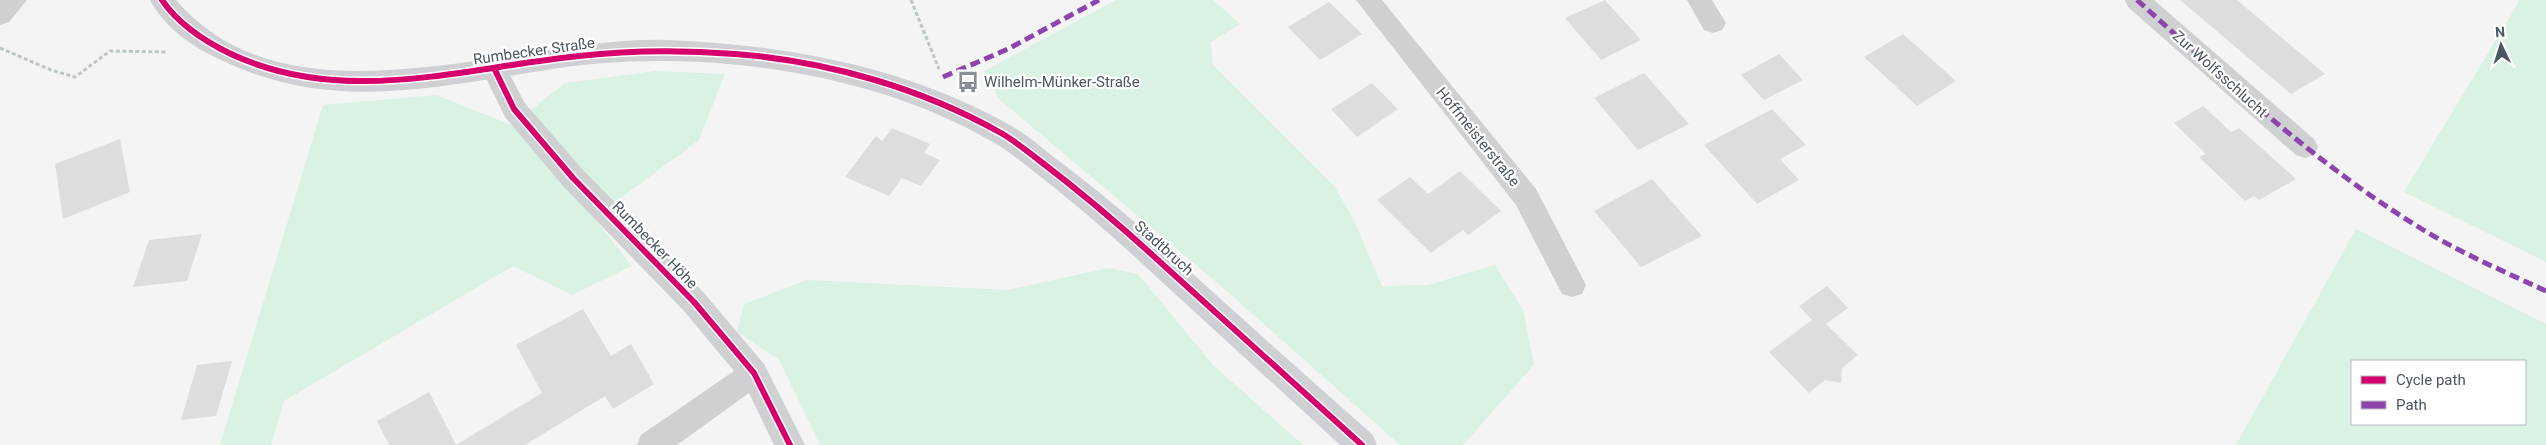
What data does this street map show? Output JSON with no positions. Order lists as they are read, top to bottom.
{
  "streets": {
    "street": [
      "Rumbecker Straße",
      "Zur Wolfsschlucht",
      "Hoffmeisterstraße",
      "Rumbecker Höhe",
      "Stadtbruch"
    ]
  },
  "crossings": [
    ["Rumbecker Straße", "Rumbecker Höhe"],
    ["Rumbecker Straße", "Stadtbruch"]
  ],
  "places": {
    "bus stop": ["Wilhelm-Münker-Straße"]
  },
  "legend": ["Cycle path", "Path"],
  "north": "top"
}
